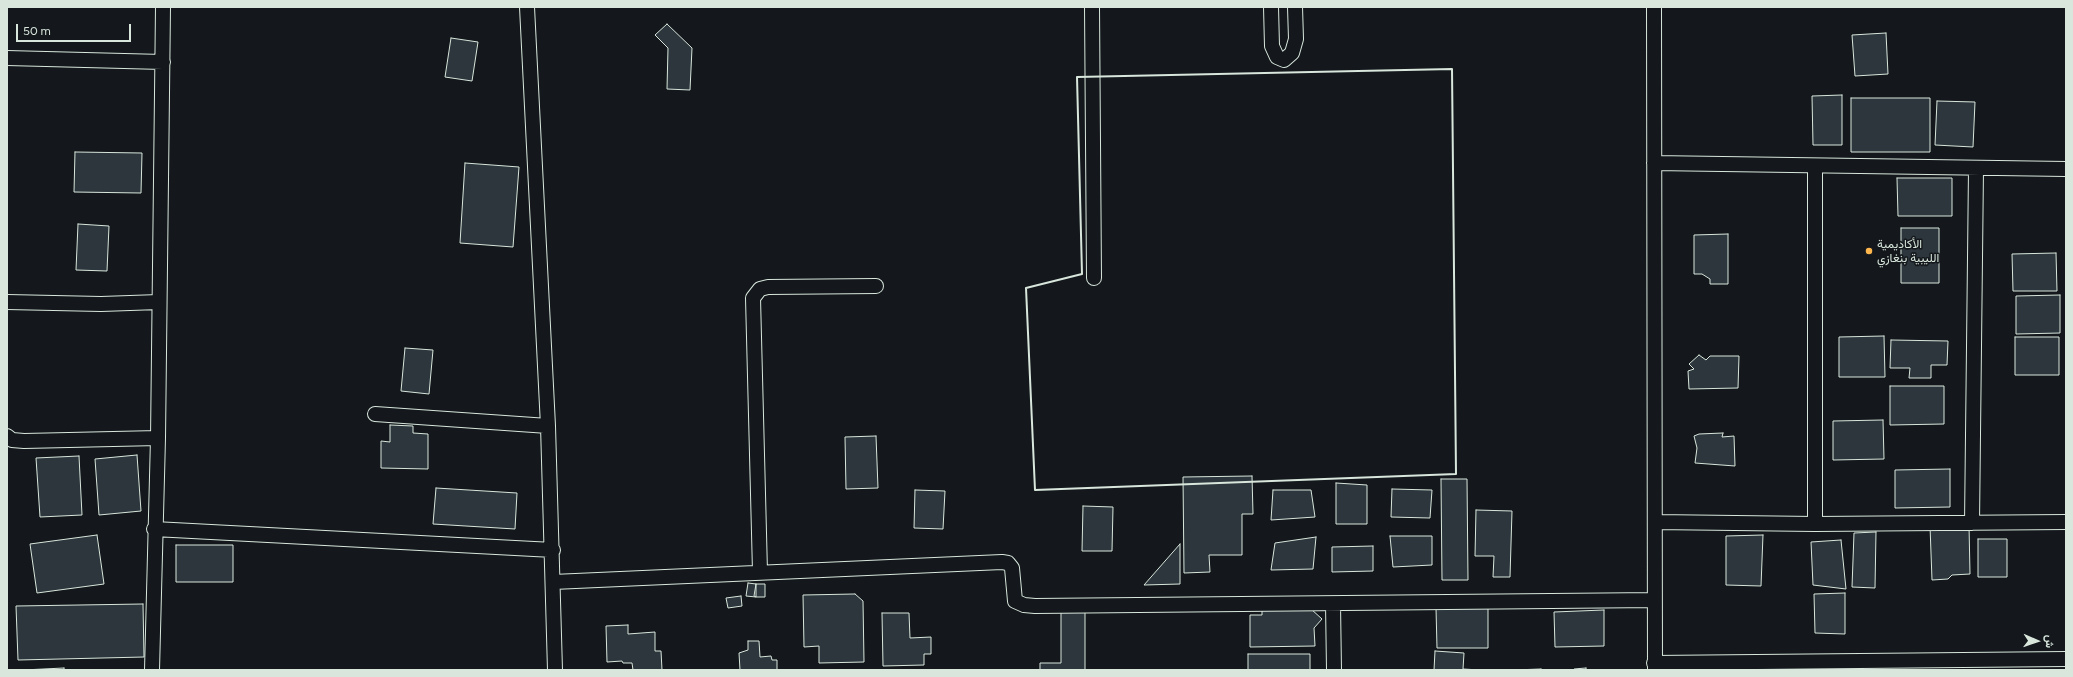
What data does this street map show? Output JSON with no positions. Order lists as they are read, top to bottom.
{
  "places": ["الأكاديمية الليبية بنغازي"],
  "scale_bar": "50 m",
  "north": "right"
}
